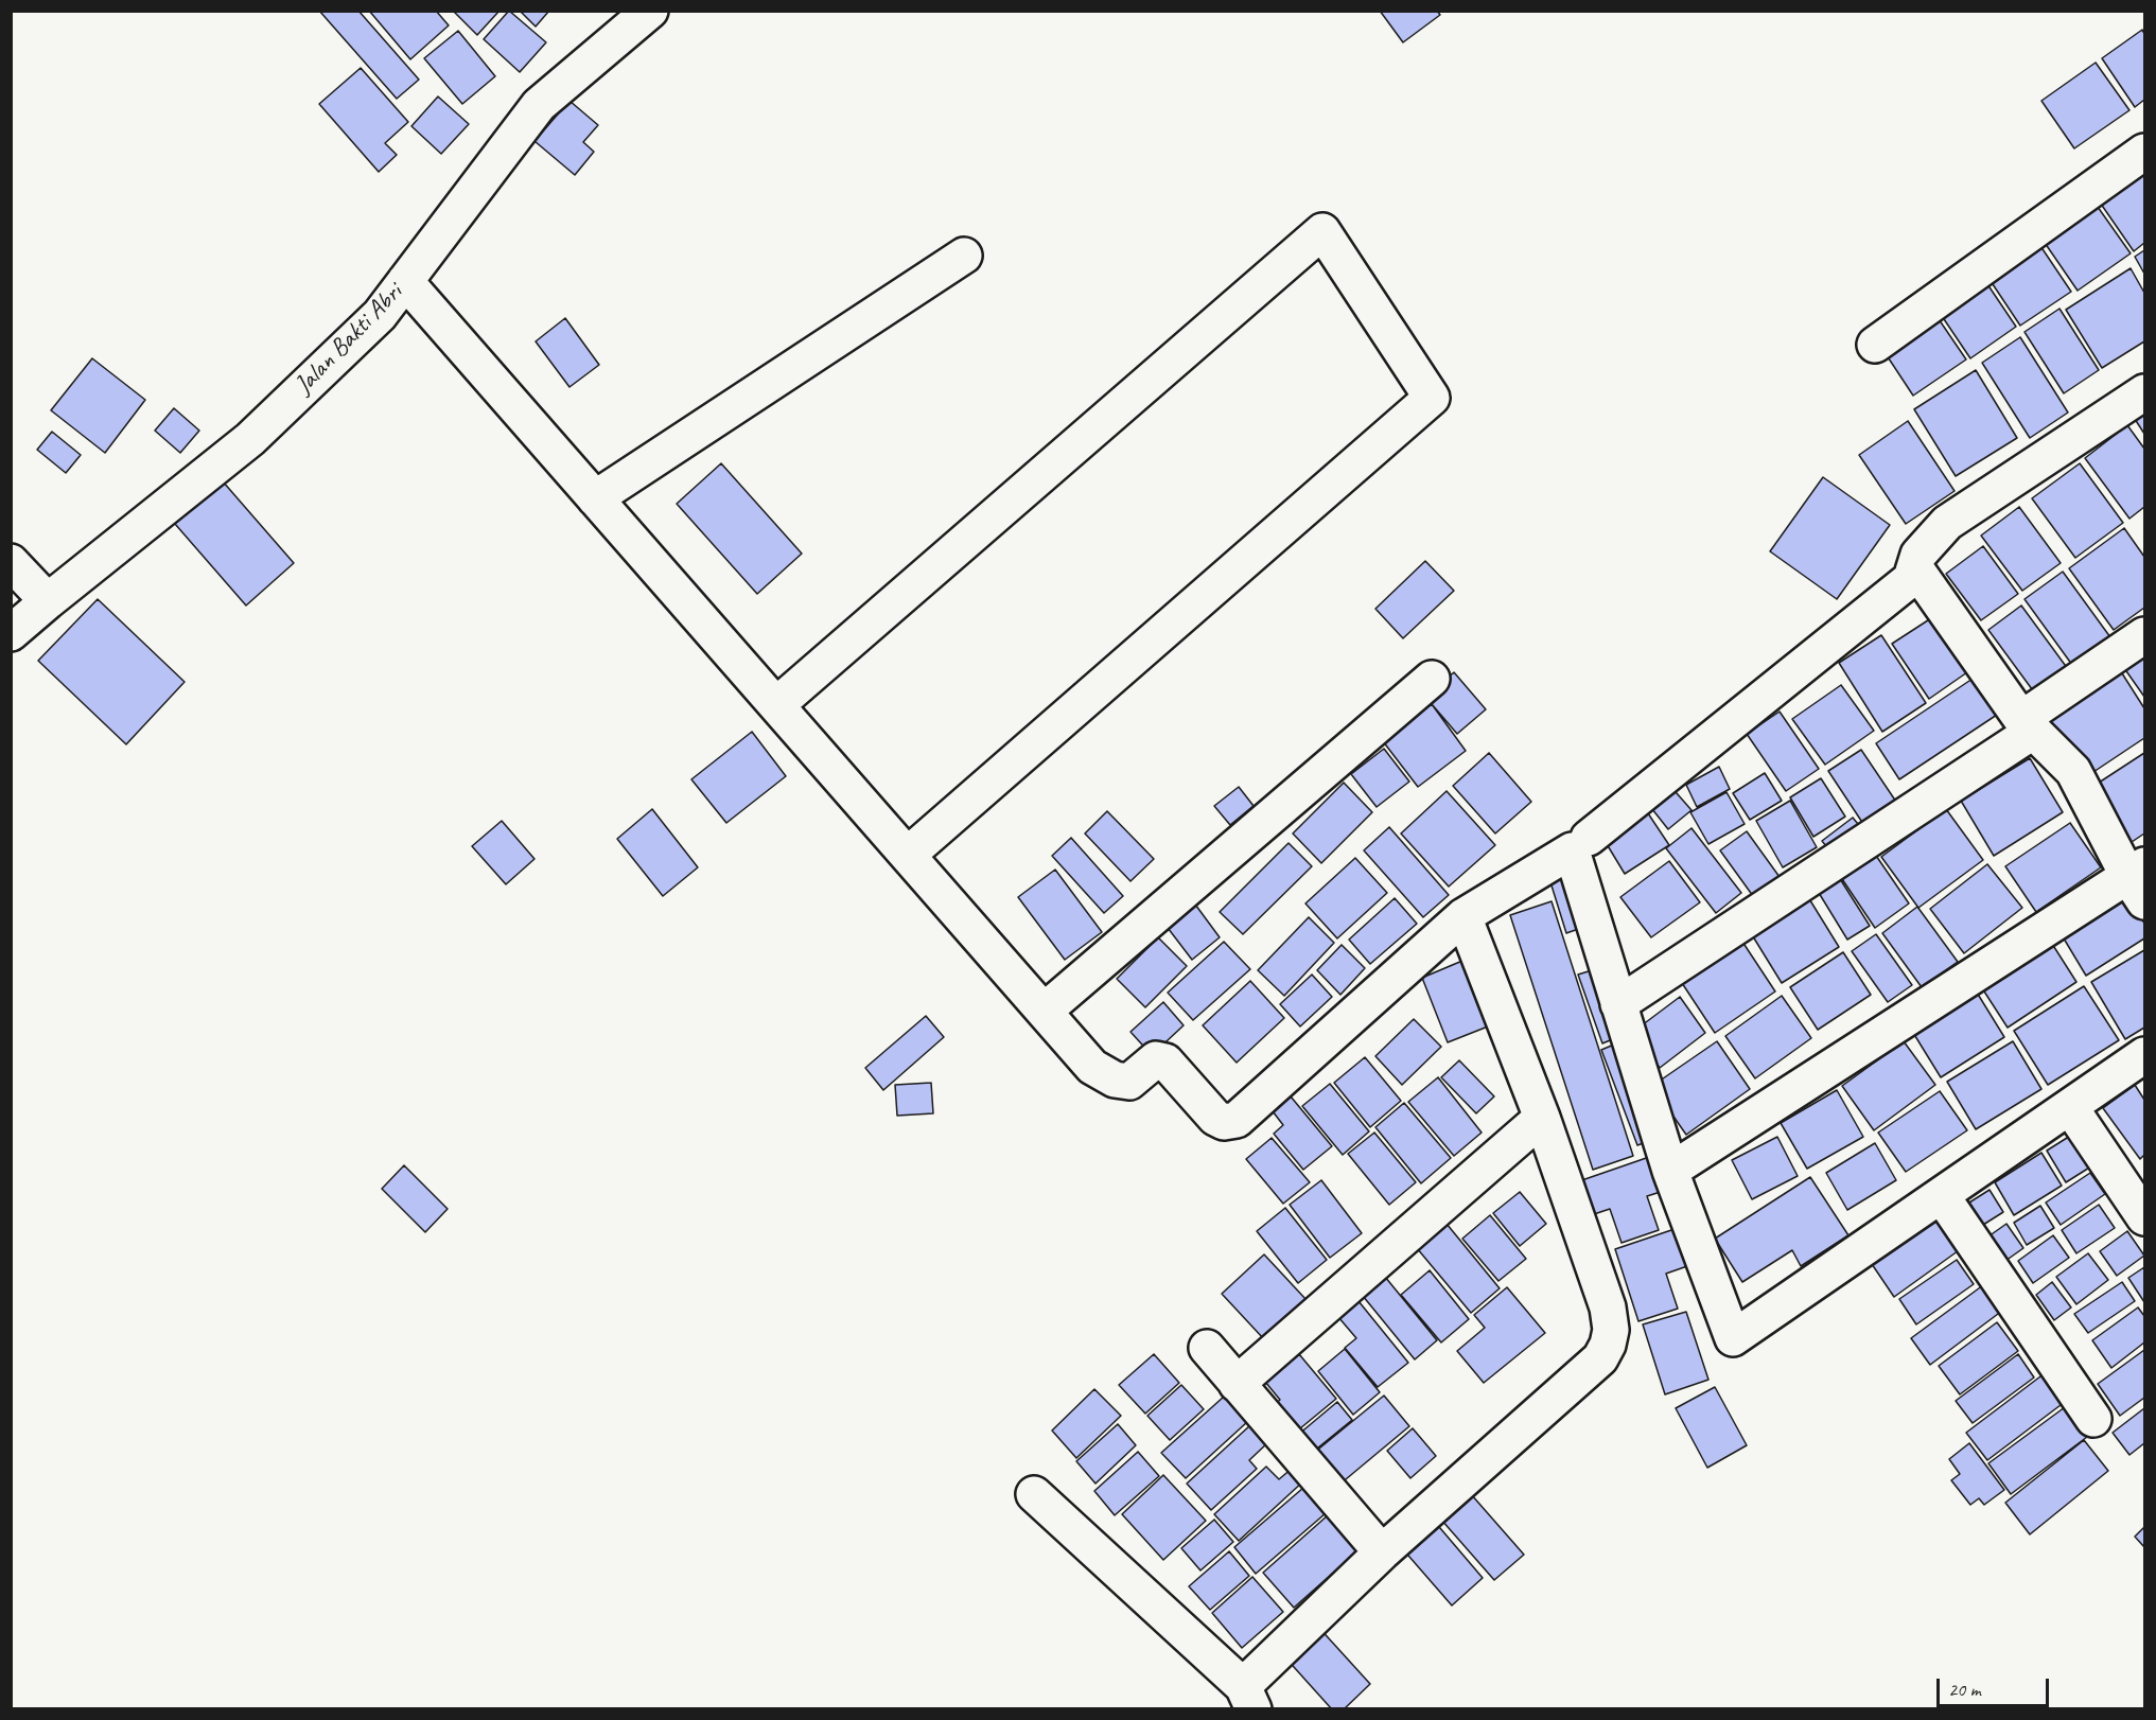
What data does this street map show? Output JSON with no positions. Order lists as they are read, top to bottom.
{
  "streets": {
    "street": ["Jalan Bakti Abri"]
  },
  "scale_bar": "20 m"
}
